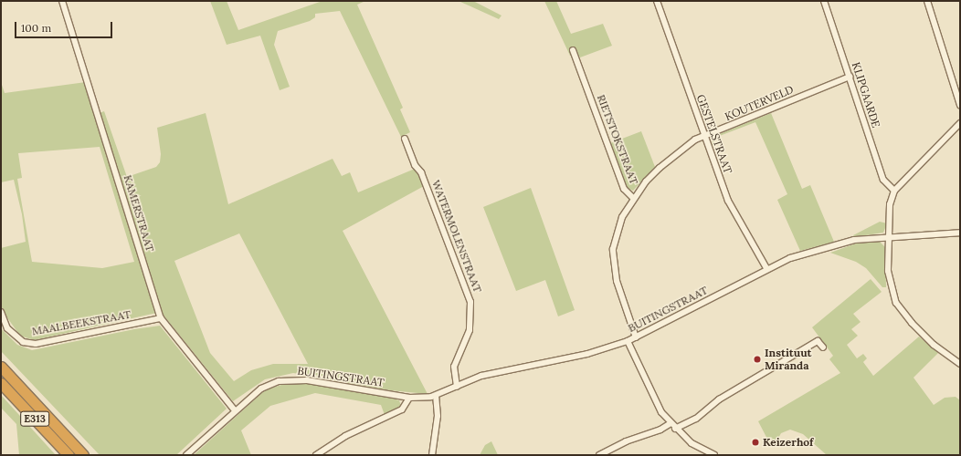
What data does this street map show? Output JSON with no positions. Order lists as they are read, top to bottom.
{
  "streets": {
    "highway": ["E313"],
    "street": [
      "KLIPGAARDE",
      "KOUTERVELD",
      "GESTELSTRAAT",
      "RIETSTOKSTRAAT",
      "KAMERSTRAAT",
      "WATERMOLENSTRAAT",
      "BUITINGSTRAAT",
      "MAALBEEKSTRAAT"
    ]
  },
  "crossings": [
    ["KLIPGAARDE", "KOUTERVELD"],
    ["KOUTERVELD", "GESTELSTRAAT"],
    ["KOUTERVELD", "RIETSTOKSTRAAT"],
    ["GESTELSTRAAT", "BUITINGSTRAAT"],
    ["RIETSTOKSTRAAT", "BUITINGSTRAAT"],
    ["KAMERSTRAAT", "BUITINGSTRAAT"],
    ["KAMERSTRAAT", "MAALBEEKSTRAAT"],
    ["WATERMOLENSTRAAT", "BUITINGSTRAAT"]
  ],
  "places": ["Instituut Miranda", "Keizerhof"],
  "scale_bar": "100 m"
}
